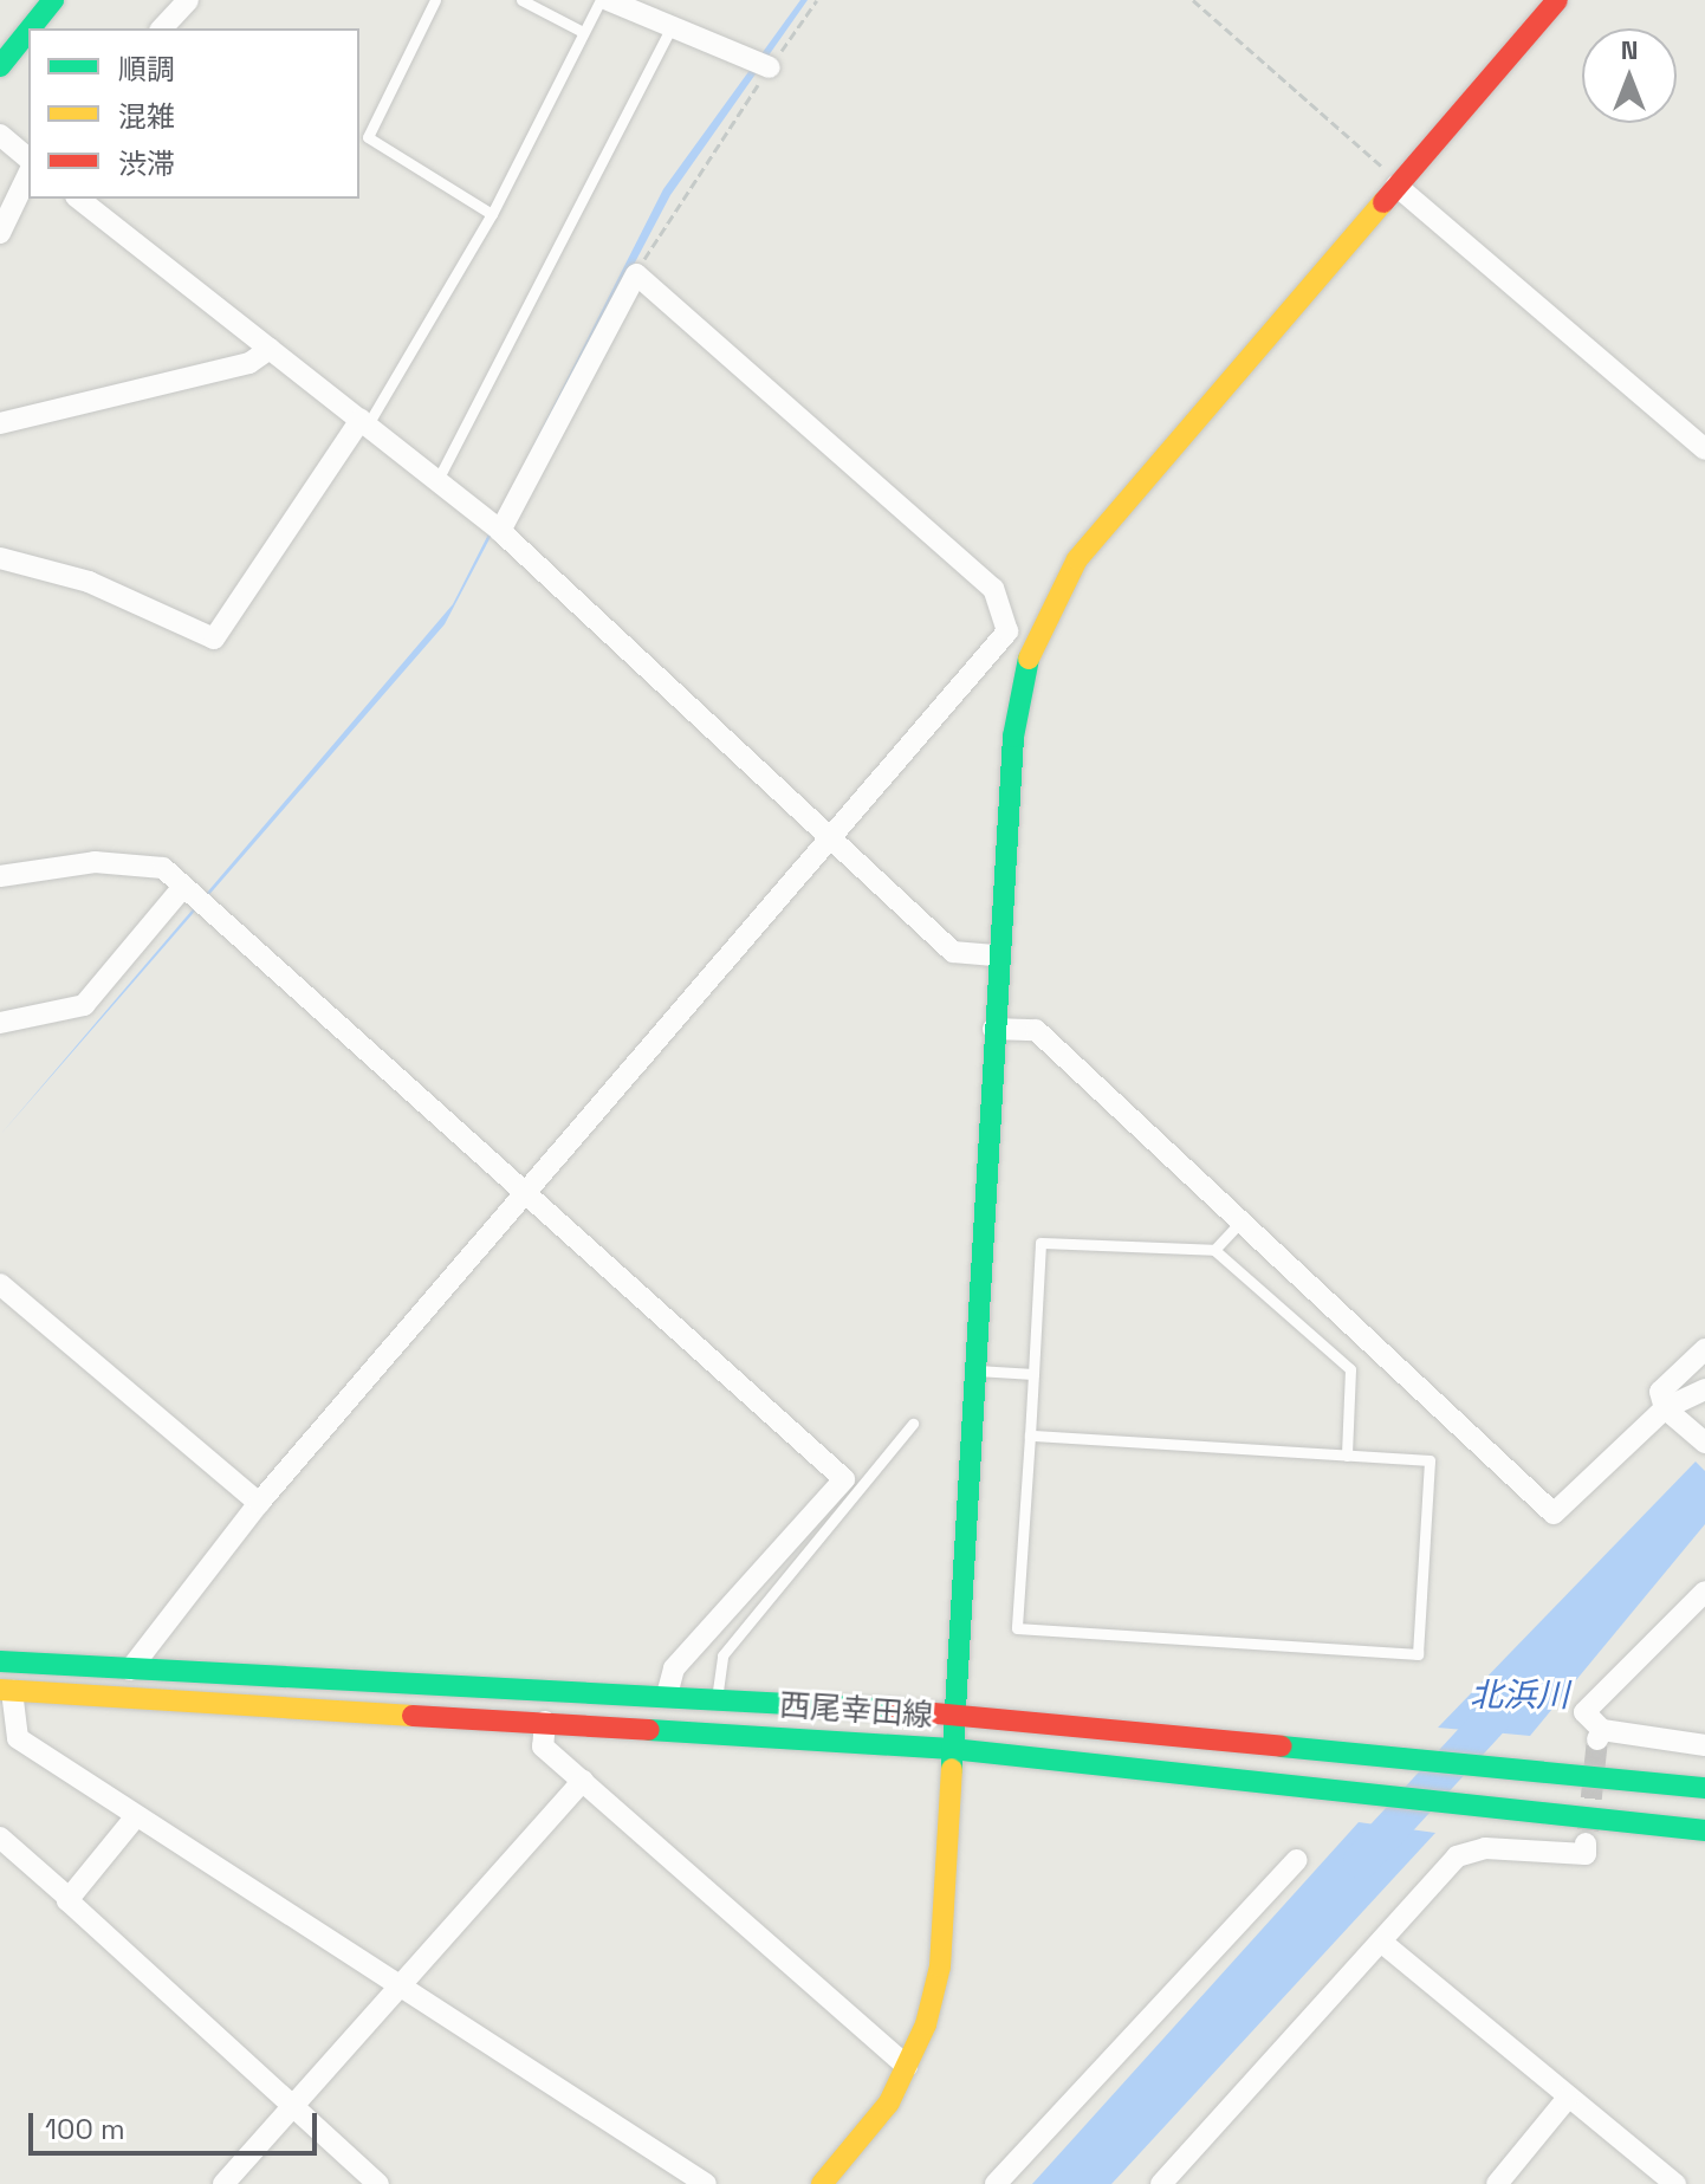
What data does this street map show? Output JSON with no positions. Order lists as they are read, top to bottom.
{
  "streets": {
    "main road": ["西尾幸田線"]
  },
  "water": ["北浜川"],
  "legend": ["順調", "混雑", "渋滞"],
  "scale_bar": "100 m",
  "north": "top"
}
